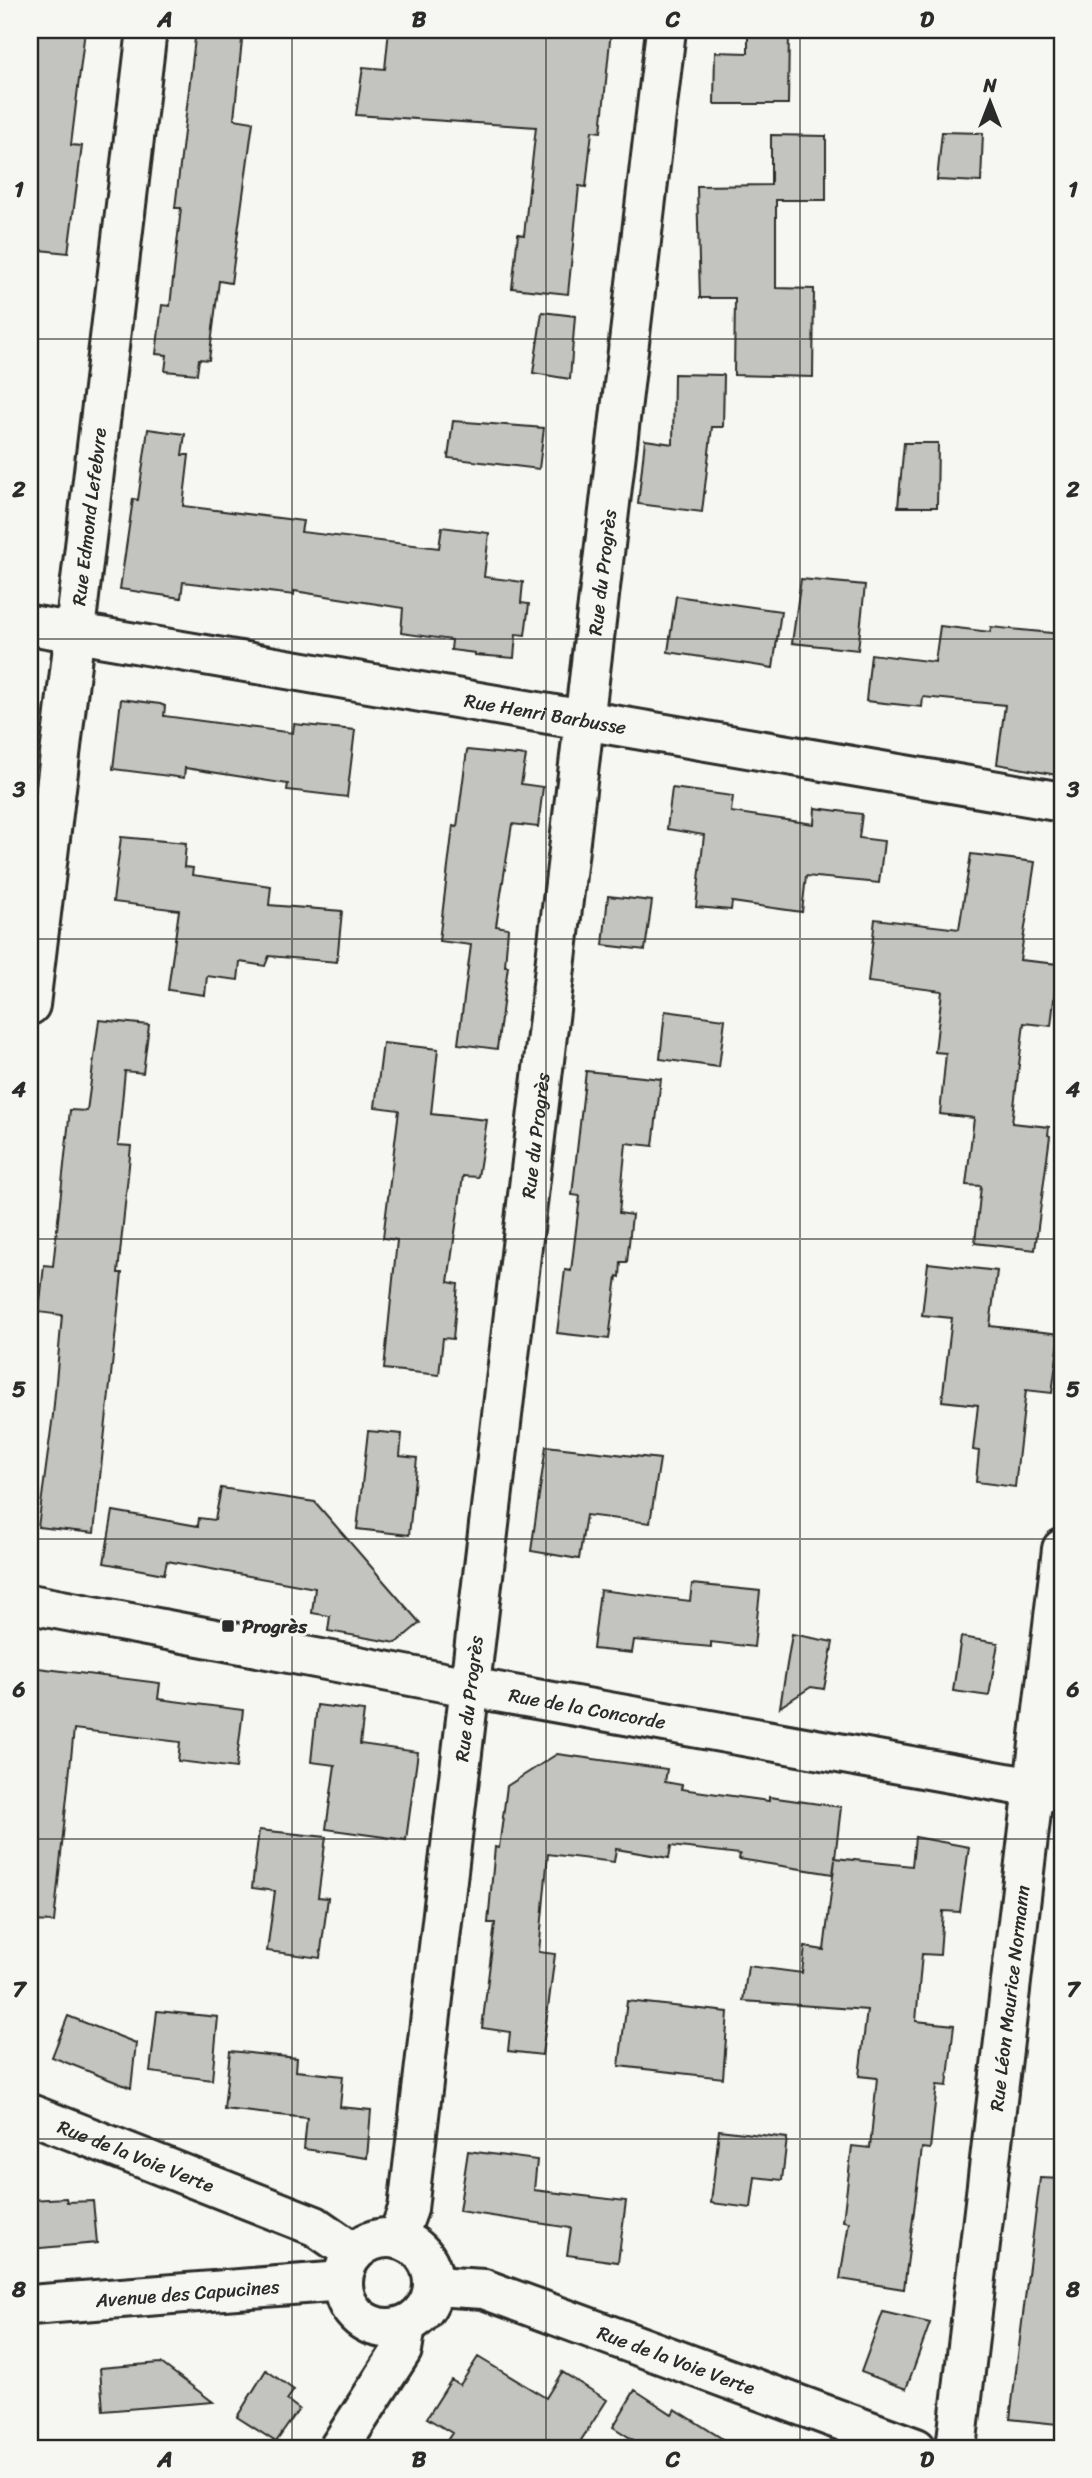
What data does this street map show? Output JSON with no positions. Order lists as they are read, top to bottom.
{
  "streets": {
    "street": [
      "Rue Edmond Lefebvre",
      "Rue du Progrès",
      "Rue Henri Barbusse",
      "Rue de la Concorde",
      "Rue Léon Maurice Normann",
      "Rue de la Voie Verte",
      "Avenue des Capucines"
    ]
  },
  "crossings": [
    ["Rue Edmond Lefebvre", "Rue Henri Barbusse"],
    ["Rue du Progrès", "Rue Henri Barbusse"],
    ["Rue du Progrès", "Rue de la Concorde"],
    ["Rue du Progrès", "Rue de la Voie Verte"],
    ["Rue du Progrès", "Avenue des Capucines"],
    ["Rue de la Concorde", "Rue Léon Maurice Normann"],
    ["Rue de la Voie Verte", "Avenue des Capucines"]
  ],
  "places": {
    "transit": ["Progrès"]
  },
  "north": "top",
  "grid": {
    "columns": [
      "A",
      "B",
      "C",
      "D"
    ],
    "rows": [
      "1",
      "2",
      "3",
      "4",
      "5",
      "6",
      "7",
      "8"
    ]
  }
}
